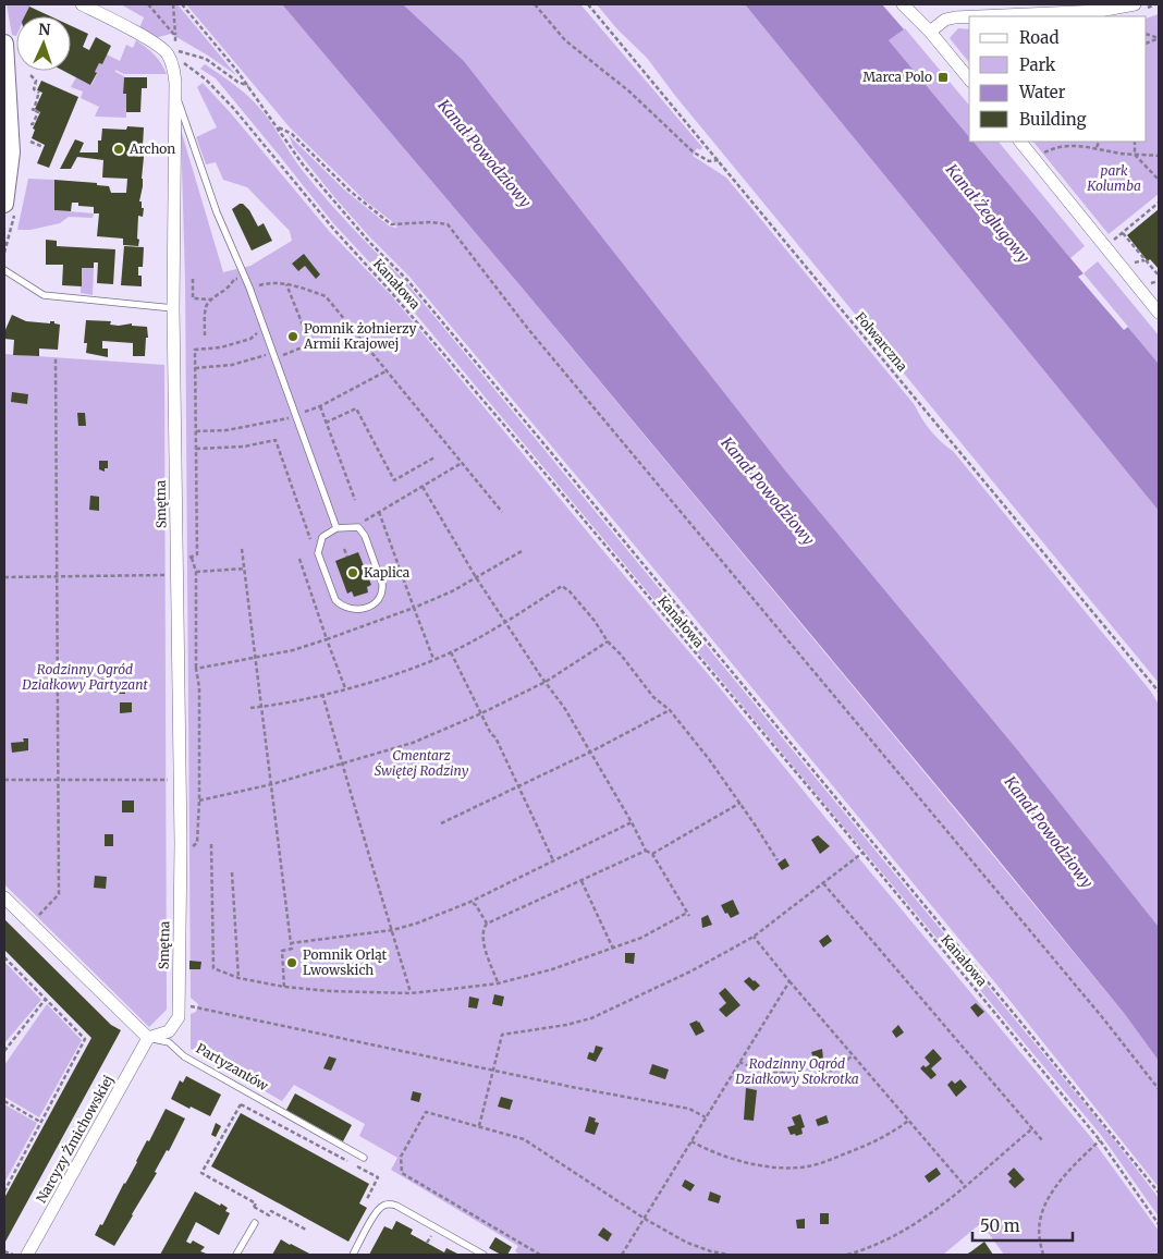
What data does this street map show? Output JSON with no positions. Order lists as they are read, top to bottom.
{
  "streets": {
    "street": ["Smętna", "Partyzantów", "Narcyzy Żmichowskiej"],
    "path": ["Kanałowa", "Folwarczna"]
  },
  "crossings": [
    ["Kanałowa", "Smętna"],
    ["Smętna", "Partyzantów"],
    ["Smętna", "Narcyzy Żmichowskiej"],
    ["Partyzantów", "Narcyzy Żmichowskiej"]
  ],
  "water": ["Kanał Powodziowy", "Kanał Żeglugowy"],
  "parks": [
    "park Kolumba",
    "Rodzinny Ogród Działkowy Partyzant",
    "Cmentarz Świętej Rodziny",
    "Rodzinny Ogród Działkowy Stokrotka"
  ],
  "places": {
    "transit": ["Marca Polo"],
    "other": [
      "Archon",
      "Pomnik żołnierzy Armii Krajowej",
      "Kaplica",
      "Pomnik Orląt Lwowskich"
    ]
  },
  "legend": [
    "Road",
    "Park",
    "Water",
    "Building"
  ],
  "scale_bar": "50 m",
  "north": "top"
}
